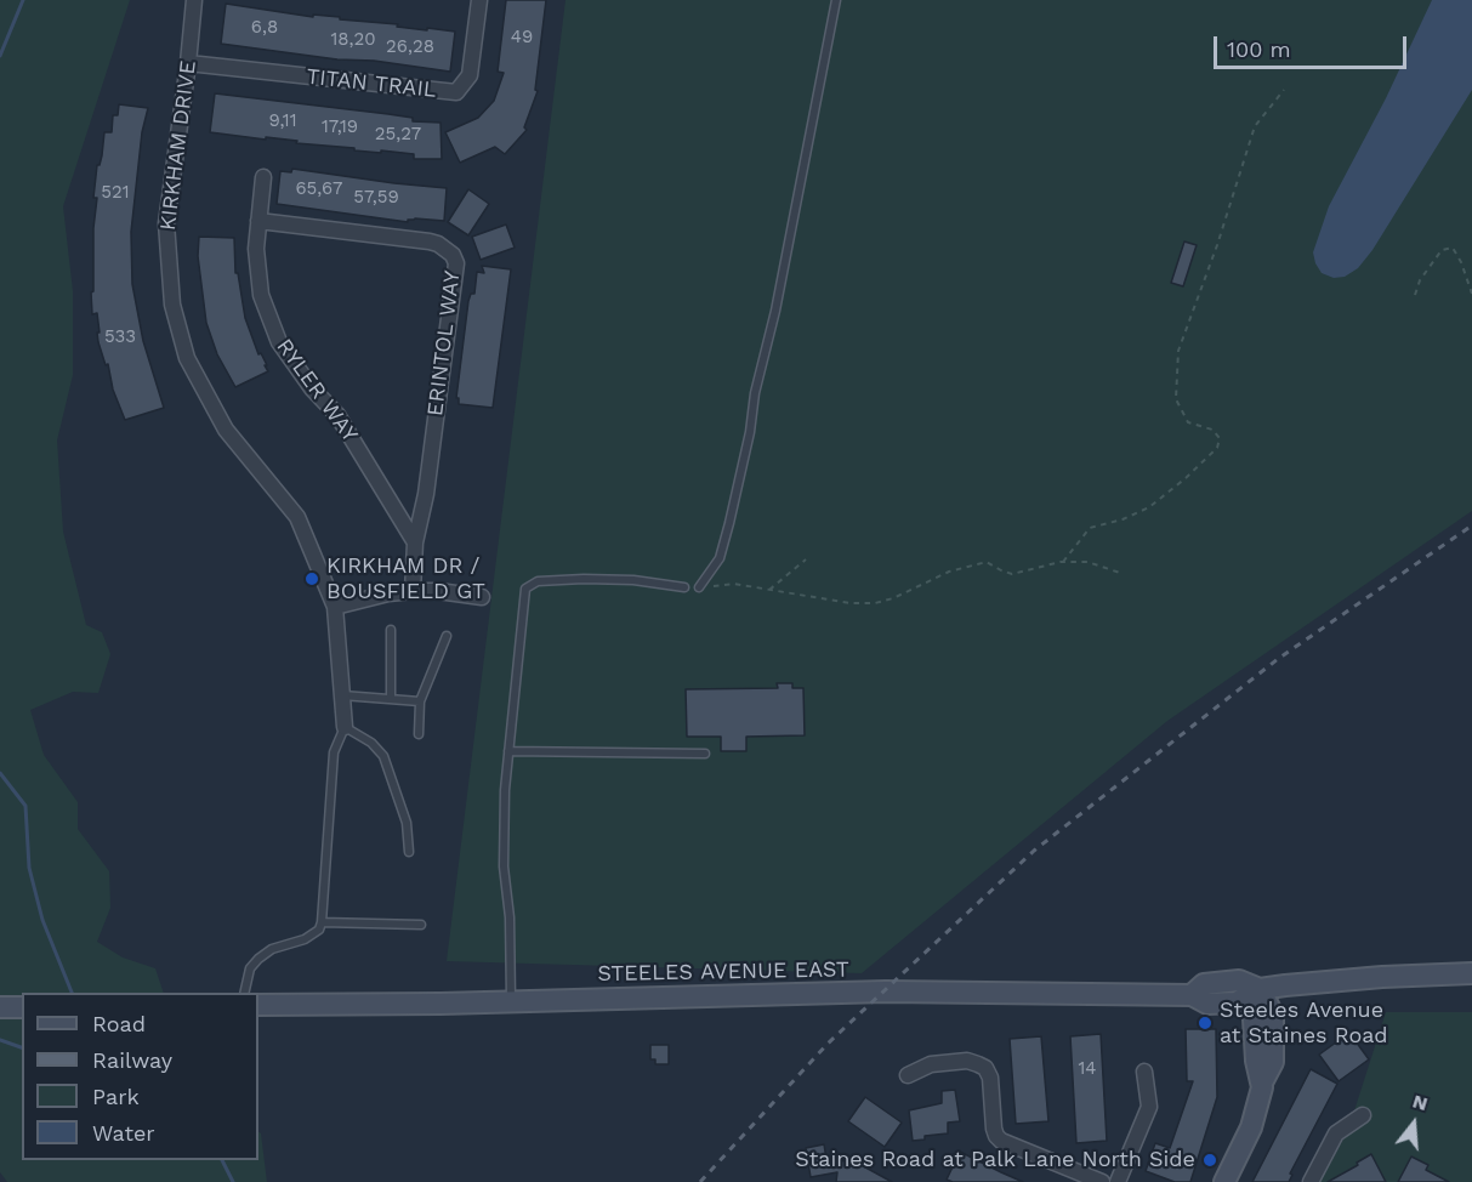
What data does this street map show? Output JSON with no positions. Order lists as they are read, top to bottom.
{
  "streets": {
    "main road": ["STEELES AVENUE EAST"],
    "street": [
      "TITAN TRAIL",
      "KIRKHAM DRIVE",
      "ERINTOL WAY",
      "RYLER WAY"
    ]
  },
  "crossings": [
    ["TITAN TRAIL", "KIRKHAM DRIVE"],
    ["ERINTOL WAY", "RYLER WAY"]
  ],
  "places": ["KIRKHAM DR / BOUSFIELD GT", "Steeles Avenue at Staines Road", "Staines Road at Palk Lane North Side"],
  "house_numbers": [
    "6,8",
    "49",
    "18,20",
    "26,28",
    "9,11",
    "17,19",
    "25,27",
    "65,67",
    "521",
    "57,59",
    "533",
    "14"
  ],
  "legend": [
    "Road",
    "Railway",
    "Park",
    "Water"
  ],
  "scale_bar": "100 m",
  "north": "top"
}
